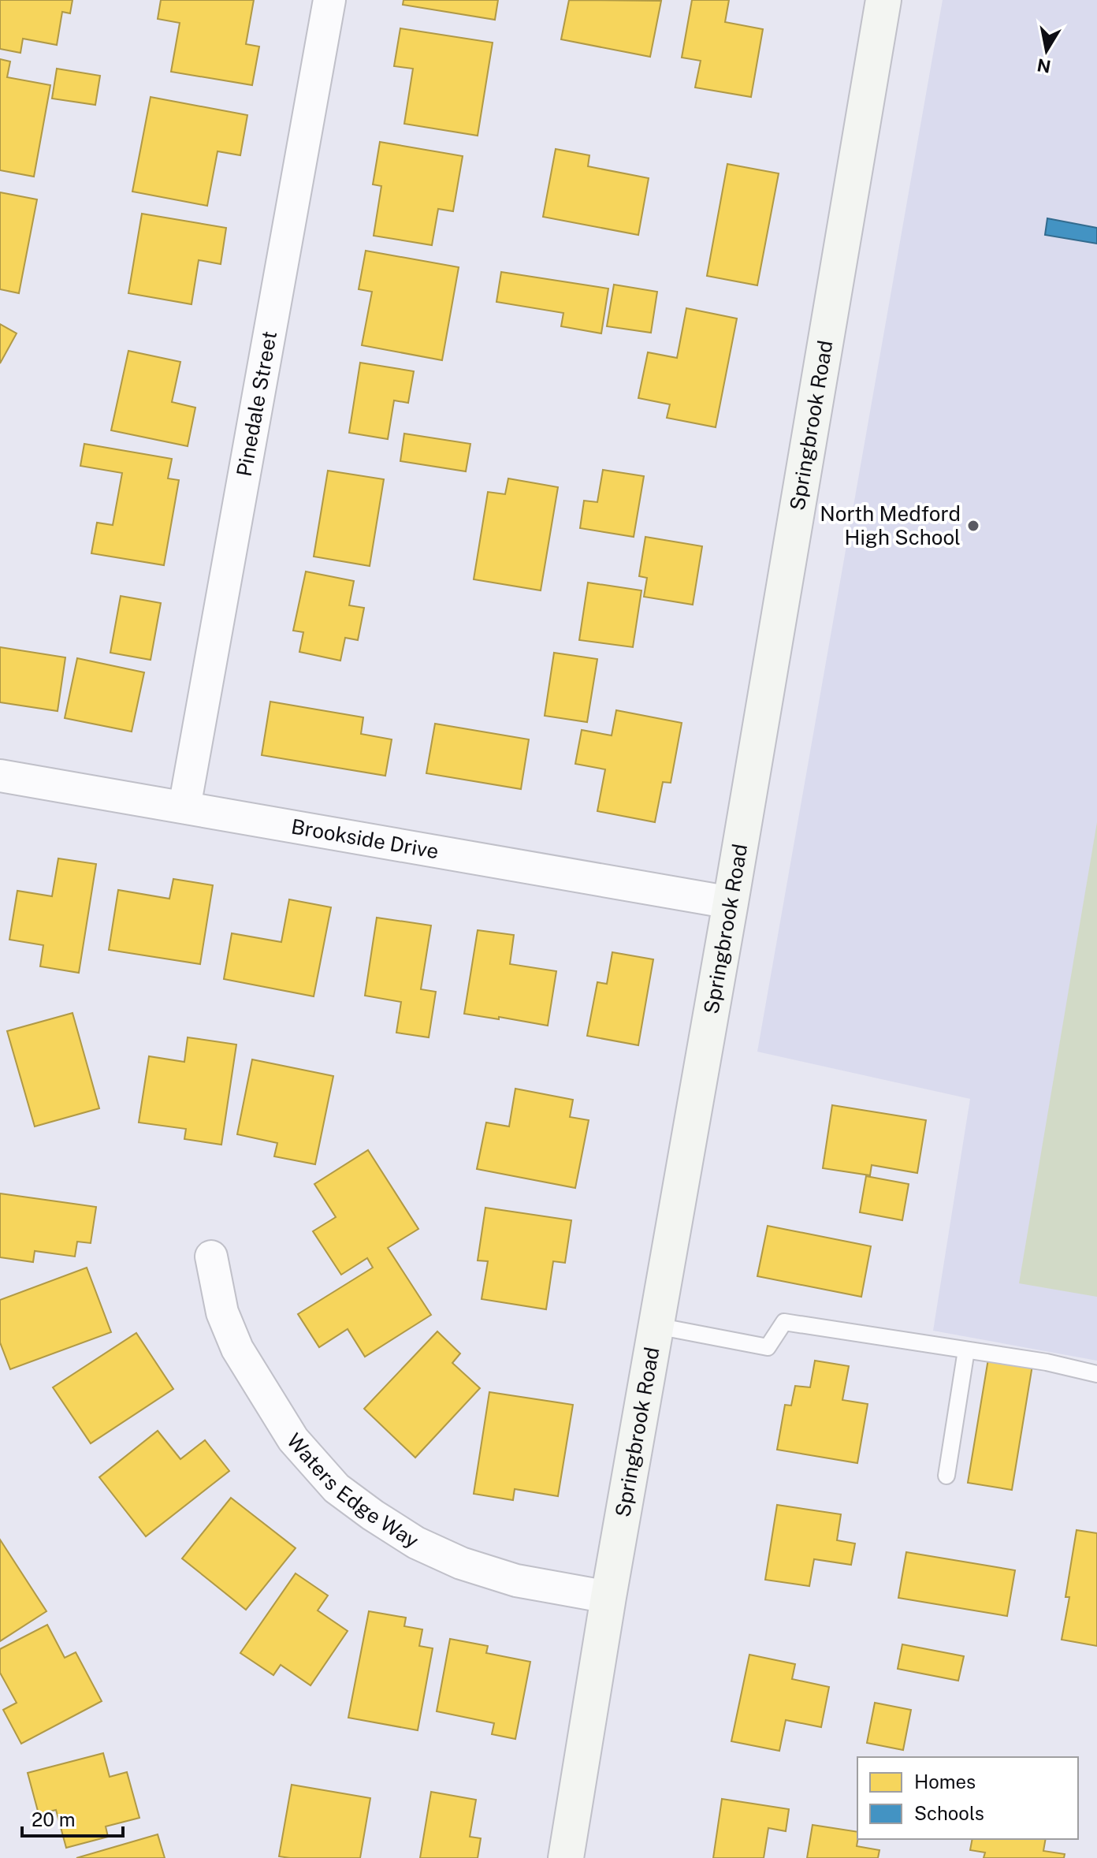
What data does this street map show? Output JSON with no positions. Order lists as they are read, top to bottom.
{
  "streets": {
    "street": [
      "Pinedale Street",
      "Springbrook Road",
      "Brookside Drive",
      "Waters Edge Way"
    ]
  },
  "crossings": [
    ["Pinedale Street", "Brookside Drive"],
    ["Springbrook Road", "Brookside Drive"],
    ["Springbrook Road", "Waters Edge Way"]
  ],
  "places": ["North Medford High School"],
  "legend": ["Homes", "Schools"],
  "scale_bar": "20 m",
  "north": "bottom"
}
